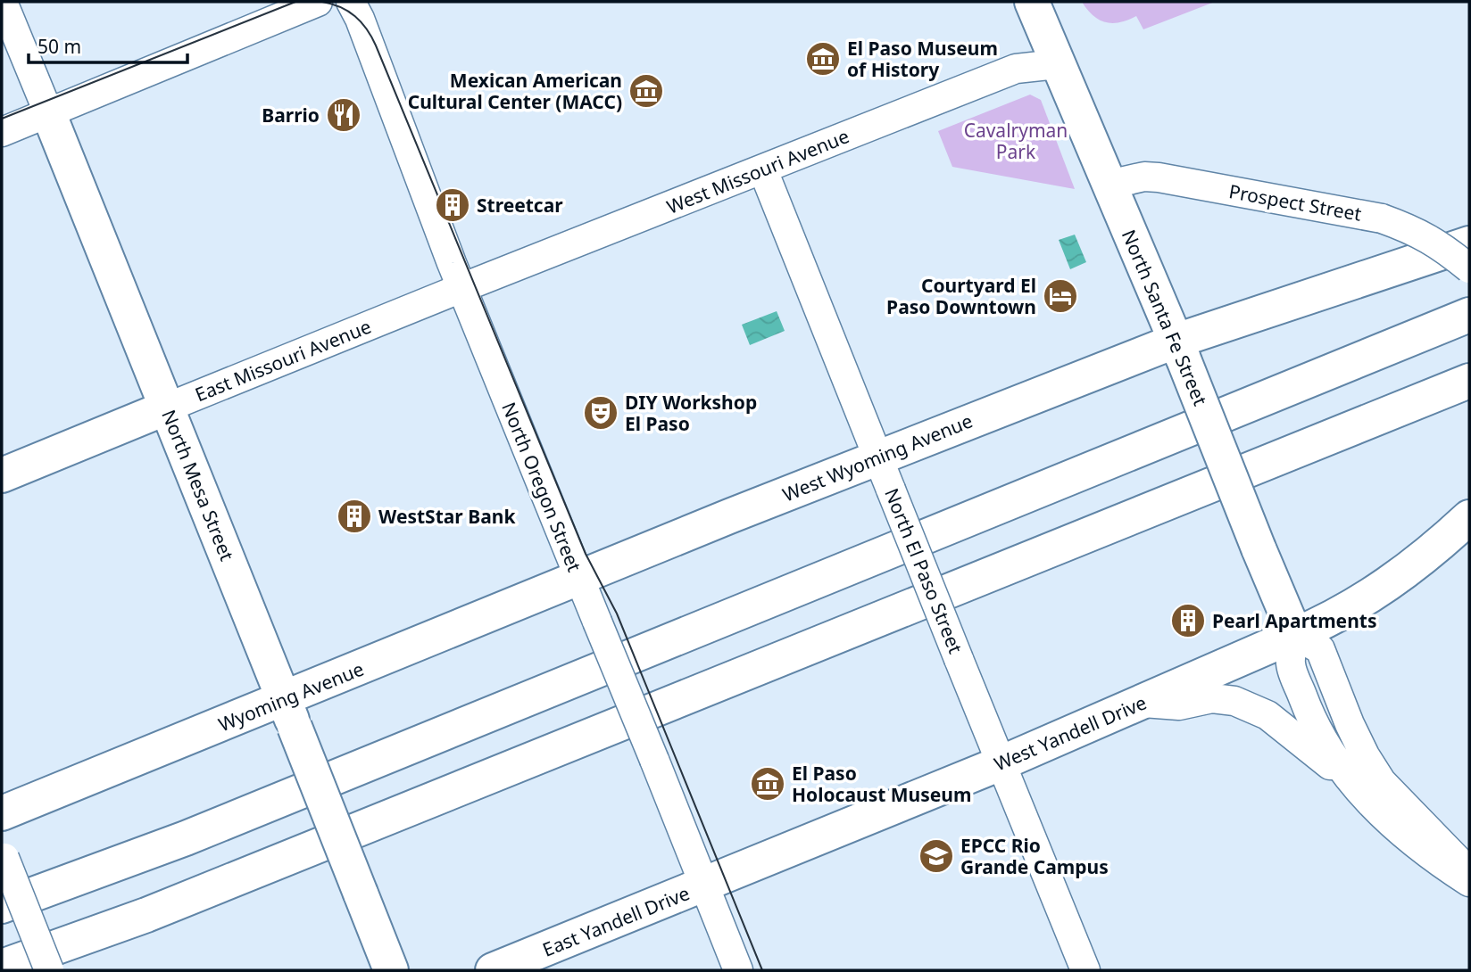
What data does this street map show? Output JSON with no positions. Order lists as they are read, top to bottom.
{
  "streets": {
    "main road": [
      "North Santa Fe Street",
      "East Missouri Avenue",
      "West Wyoming Avenue",
      "North Mesa Street",
      "Wyoming Avenue",
      "West Yandell Drive",
      "East Yandell Drive"
    ],
    "street": [
      "West Missouri Avenue",
      "Prospect Street",
      "North Oregon Street",
      "North El Paso Street"
    ]
  },
  "crossings": [
    ["West Missouri Avenue", "North Santa Fe Street"],
    ["West Missouri Avenue", "East Missouri Avenue"],
    ["West Missouri Avenue", "North Oregon Street"],
    ["West Missouri Avenue", "North El Paso Street"],
    ["Prospect Street", "North Santa Fe Street"],
    ["North Santa Fe Street", "West Wyoming Avenue"],
    ["North Santa Fe Street", "West Yandell Drive"],
    ["East Missouri Avenue", "North Mesa Street"],
    ["East Missouri Avenue", "North Oregon Street"],
    ["West Wyoming Avenue", "North Oregon Street"],
    ["West Wyoming Avenue", "North El Paso Street"],
    ["West Wyoming Avenue", "Wyoming Avenue"],
    ["North Mesa Street", "Wyoming Avenue"],
    ["North Oregon Street", "Wyoming Avenue"],
    ["North Oregon Street", "West Yandell Drive"],
    ["North Oregon Street", "East Yandell Drive"],
    ["North El Paso Street", "West Yandell Drive"],
    ["West Yandell Drive", "East Yandell Drive"]
  ],
  "parks": ["Cavalryman Park"],
  "places": {
    "museum": ["El Paso Museum of History", "Mexican American Cultural Center (MACC)", "El Paso Holocaust Museum"],
    "restaurant": ["Barrio"],
    "building": ["Streetcar", "WestStar Bank", "Pearl Apartments"],
    "hotel": ["Courtyard El Paso Downtown"],
    "theatre": ["DIY Workshop El Paso"],
    "school or university": ["EPCC Rio Grande Campus"]
  },
  "scale_bar": "50 m"
}
